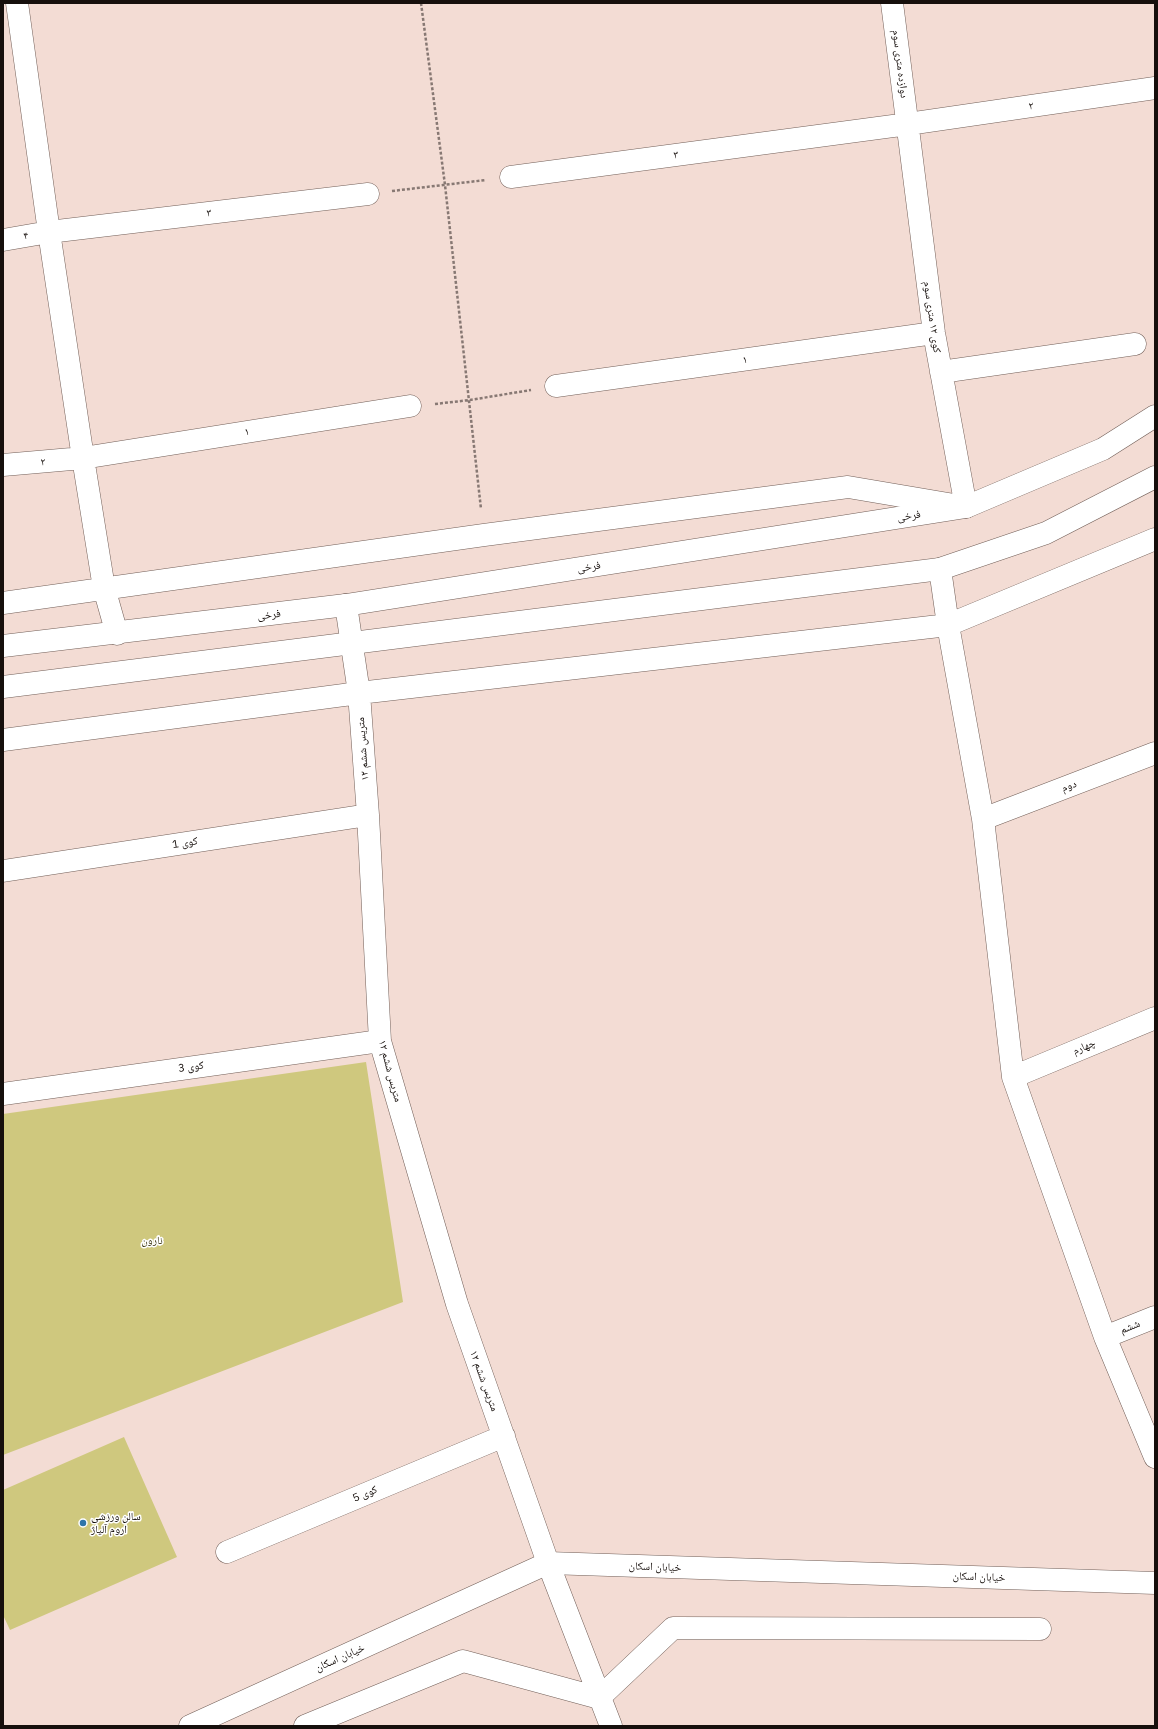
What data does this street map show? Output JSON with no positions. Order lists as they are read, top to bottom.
{
  "streets": {
    "street": [
      "دوازده متری سوم",
      "۲",
      "۳",
      "۴",
      "کوی ۱۲ متری سوم",
      "۱",
      "فرخی",
      "۱۲ متریس ششم",
      "دوم",
      "کوی 1",
      "چهارم",
      "کوی 3",
      "ششم",
      "کوی 5",
      "خیابان اسکان"
    ]
  },
  "crossings": [
    ["دوازده متری سوم", "۲"],
    ["دوازده متری سوم", "۳"],
    ["دوازده متری سوم", "کوی ۱۲ متری سوم"],
    ["۲", "۳"],
    ["۲", "کوی ۱۲ متری سوم"],
    ["۲", "۱"],
    ["۳", "۴"],
    ["۳", "کوی ۱۲ متری سوم"],
    ["کوی ۱۲ متری سوم", "۱"],
    ["کوی ۱۲ متری سوم", "فرخی"],
    ["فرخی", "۱۲ متریس ششم"],
    ["۱۲ متریس ششم", "کوی 1"],
    ["۱۲ متریس ششم", "کوی 3"],
    ["۱۲ متریس ششم", "کوی 5"],
    ["۱۲ متریس ششم", "خیابان اسکان"]
  ],
  "parks": ["نارون"],
  "places": ["سالن ورزشی اروم آلیاژ"]
}
